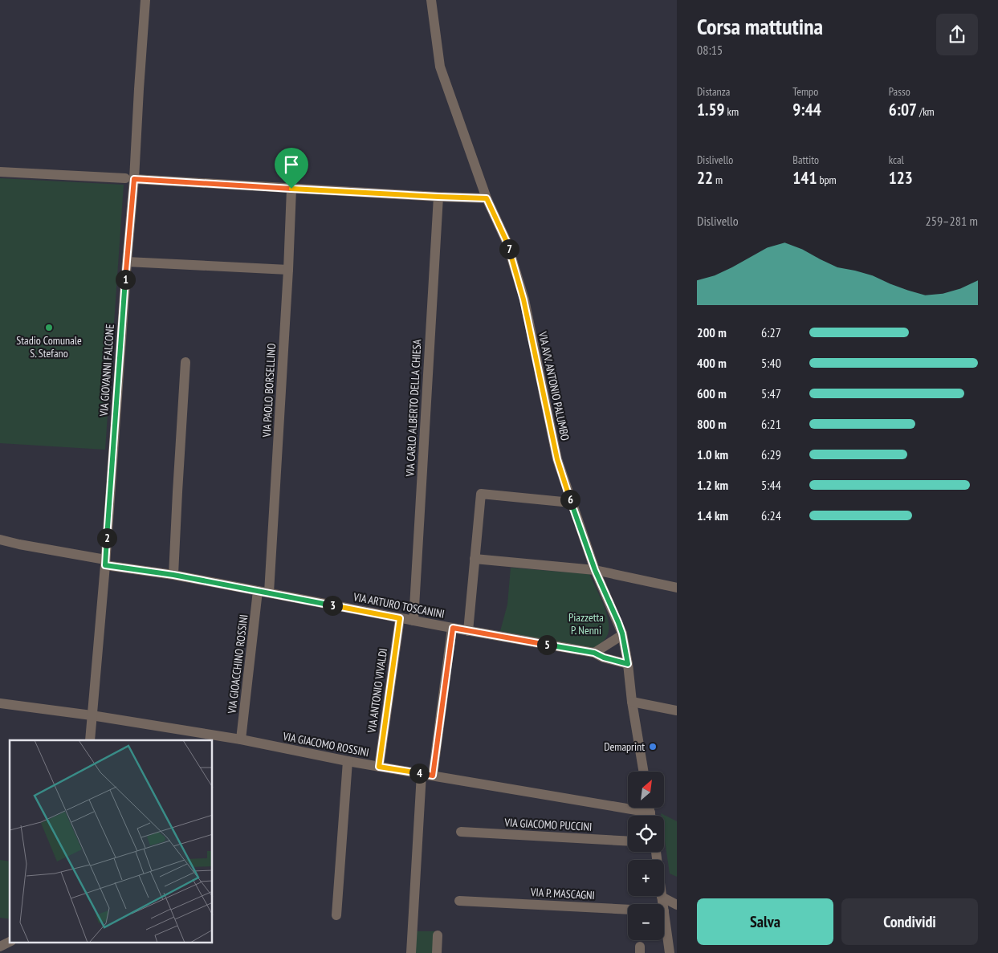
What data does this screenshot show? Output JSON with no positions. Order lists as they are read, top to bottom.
{
  "streets": {
    "street": [
      "VIA GIOVANNI FALCONE",
      "VIA AVV. ANTONIO PALUMBO",
      "VIA PAOLO BORSELLINO",
      "VIA CARLO ALBERTO DELLA CHIESA",
      "VIA ARTURO TOSCANINI",
      "VIA GIOACCHINO ROSSINI",
      "VIA ANTONIO VIVALDI",
      "VIA GIACOMO ROSSINI",
      "VIA GIACOMO PUCCINI",
      "VIA P. MASCAGNI"
    ]
  },
  "crossings": [
    ["VIA GIOVANNI FALCONE", "VIA ARTURO TOSCANINI"],
    ["VIA GIOVANNI FALCONE", "VIA GIACOMO ROSSINI"],
    ["VIA AVV. ANTONIO PALUMBO", "VIA ARTURO TOSCANINI"],
    ["VIA PAOLO BORSELLINO", "VIA ARTURO TOSCANINI"],
    ["VIA CARLO ALBERTO DELLA CHIESA", "VIA ARTURO TOSCANINI"],
    ["VIA ARTURO TOSCANINI", "VIA GIOACCHINO ROSSINI"],
    ["VIA ARTURO TOSCANINI", "VIA ANTONIO VIVALDI"],
    ["VIA GIOACCHINO ROSSINI", "VIA GIACOMO ROSSINI"],
    ["VIA ANTONIO VIVALDI", "VIA GIACOMO ROSSINI"]
  ],
  "parks": ["Piazzetta P. Nenni"],
  "places": ["Stadio Comunale S. Stefano", "Demaprint"],
  "north": "top right",
  "page": {
    "heading": ["Corsa mattutina", "08:15"],
    "stats": [
      ["Distanza", "1.59 km"],
      ["Tempo", "9:44"],
      ["Passo", "6:07 /km"],
      ["Dislivello", "22 m"],
      ["Battito", "141 bpm"],
      ["kcal", "123"]
    ],
    "chart": ["Dislivello", "259–281 m"],
    "pins": [
      "7",
      "1",
      "6",
      "2",
      "3",
      "5",
      "4"
    ],
    "list": [
      {
        "name": "200 m",
        "note": "6:27"
      },
      {
        "name": "400 m",
        "note": "5:40"
      },
      {
        "name": "600 m",
        "note": "5:47"
      },
      {
        "name": "800 m",
        "note": "6:21"
      },
      {
        "name": "1.0 km",
        "note": "6:29"
      },
      {
        "name": "1.2 km",
        "note": "5:44"
      },
      {
        "name": "1.4 km",
        "note": "6:24"
      }
    ],
    "map_buttons": ["+", "−"],
    "buttons": ["Salva", "Condividi"]
  }
}
